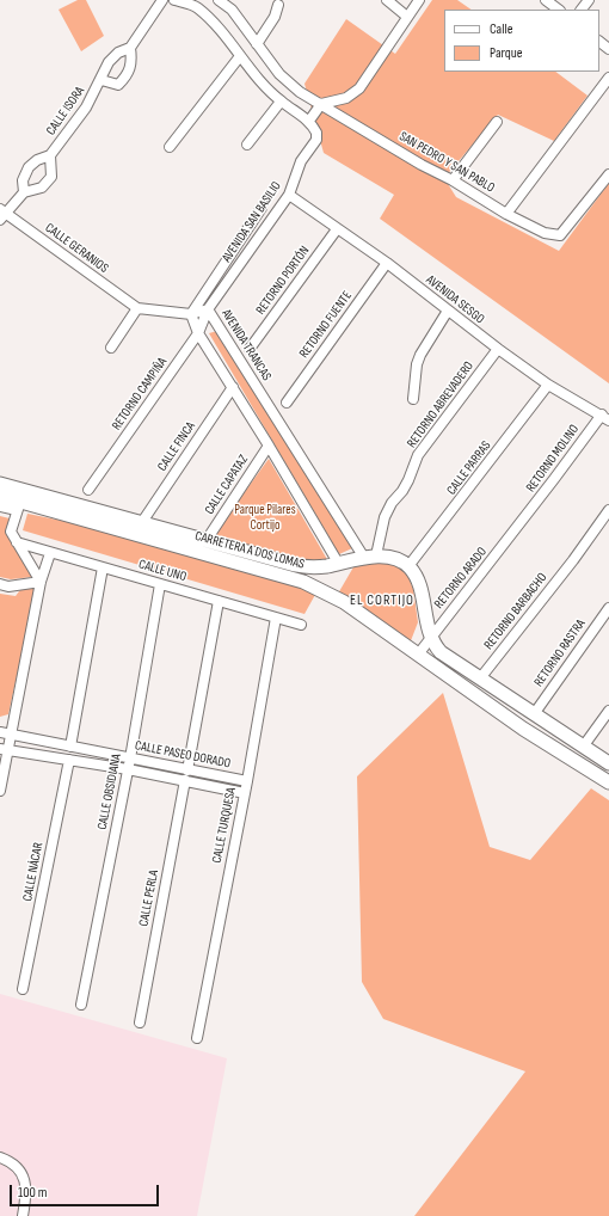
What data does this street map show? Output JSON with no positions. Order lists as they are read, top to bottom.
{
  "streets": {
    "main road": ["CARRETERA A DOS LOMAS"],
    "street": [
      "CALLE ISORA",
      "SAN PEDRO Y SAN PABLO",
      "AVENIDA SAN BASILIO",
      "CALLE GERANIOS",
      "RETORNO PORTÓN",
      "AVENIDA SESGO",
      "RETORNO FUENTE",
      "AVENIDA TRANCAS",
      "RETORNO CAMPIÑA",
      "RETORNO ABREVADERO",
      "CALLE FINCA",
      "RETORNO MOLINO",
      "CALLE PARRAS",
      "CALLE CAPATAZ",
      "CALLE UNO",
      "RETORNO ARADO",
      "RETORNO BARBACHO",
      "RETORNO RASTRA",
      "CALLE PASEO DORADO",
      "CALLE OBSIDIANA",
      "CALLE TURQUESA",
      "CALLE NÁCAR",
      "CALLE PERLA"
    ]
  },
  "crossings": [
    ["CALLE ISORA", "CALLE GERANIOS"],
    ["AVENIDA SAN BASILIO", "AVENIDA SESGO"],
    ["AVENIDA SAN BASILIO", "AVENIDA TRANCAS"],
    ["AVENIDA SAN BASILIO", "RETORNO CAMPIÑA"],
    ["RETORNO PORTÓN", "AVENIDA SESGO"],
    ["AVENIDA SESGO", "RETORNO FUENTE"],
    ["AVENIDA SESGO", "RETORNO ABREVADERO"],
    ["AVENIDA SESGO", "RETORNO MOLINO"],
    ["AVENIDA SESGO", "CALLE PARRAS"],
    ["AVENIDA TRANCAS", "RETORNO CAMPIÑA"],
    ["AVENIDA TRANCAS", "RETORNO ABREVADERO"],
    ["AVENIDA TRANCAS", "CARRETERA A DOS LOMAS"],
    ["RETORNO ABREVADERO", "CARRETERA A DOS LOMAS"],
    ["CALLE FINCA", "CARRETERA A DOS LOMAS"],
    ["RETORNO MOLINO", "RETORNO ARADO"],
    ["CALLE PARRAS", "CARRETERA A DOS LOMAS"],
    ["CALLE CAPATAZ", "CARRETERA A DOS LOMAS"],
    ["CARRETERA A DOS LOMAS", "RETORNO ARADO"],
    ["CALLE UNO", "CALLE OBSIDIANA"],
    ["CALLE UNO", "CALLE TURQUESA"],
    ["CALLE UNO", "CALLE PERLA"],
    ["CALLE PASEO DORADO", "CALLE OBSIDIANA"],
    ["CALLE PASEO DORADO", "CALLE TURQUESA"],
    ["CALLE PASEO DORADO", "CALLE NÁCAR"],
    ["CALLE PASEO DORADO", "CALLE PERLA"]
  ],
  "districts": ["EL CORTIJO"],
  "parks": ["Parque Pilares Cortijo"],
  "legend": ["Calle", "Parque"],
  "scale_bar": "100 m"
}
